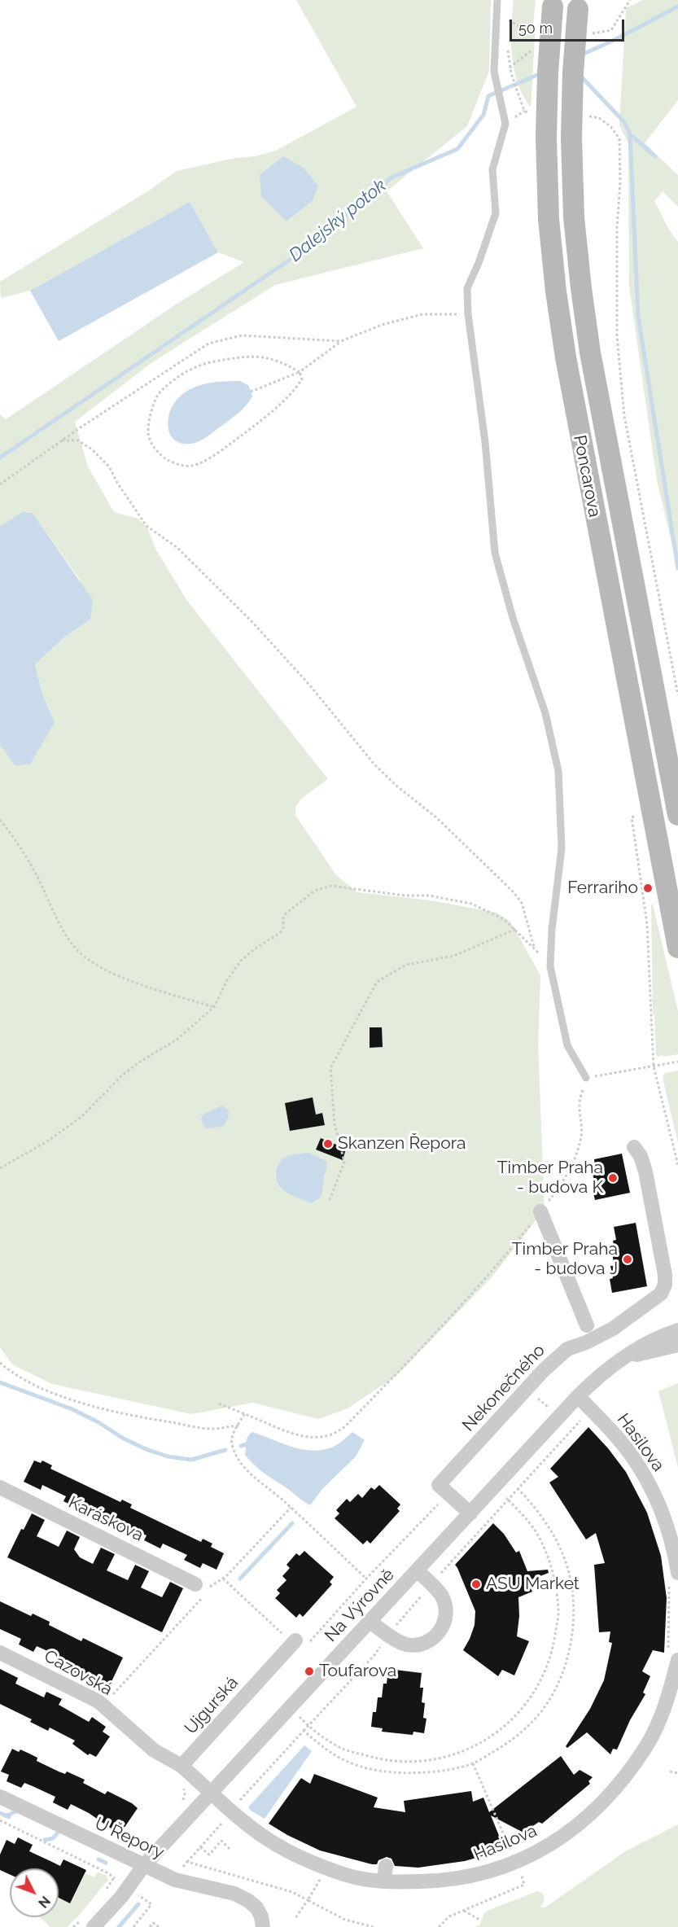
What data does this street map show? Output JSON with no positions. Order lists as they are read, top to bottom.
{
  "streets": {
    "main road": ["Poncarova"],
    "street": [
      "Nekonečného",
      "Hasilova",
      "Karáskova",
      "Na Výrovně",
      "Cazovská",
      "Ujgurská",
      "U Řepory"
    ]
  },
  "crossings": [
    ["Nekonečného", "Na Výrovně"],
    ["Hasilova", "Na Výrovně"],
    ["Na Výrovně", "U Řepory"],
    ["Cazovská", "Ujgurská"]
  ],
  "water": ["Dalejský potok"],
  "places": [
    "Ferrariho",
    "Skanzen Řepora",
    "Timber Praha - budova K",
    "Timber Praha - budova J",
    "ASU Market",
    "Toufarova"
  ],
  "scale_bar": "50 m",
  "north": "bottom right"
}
